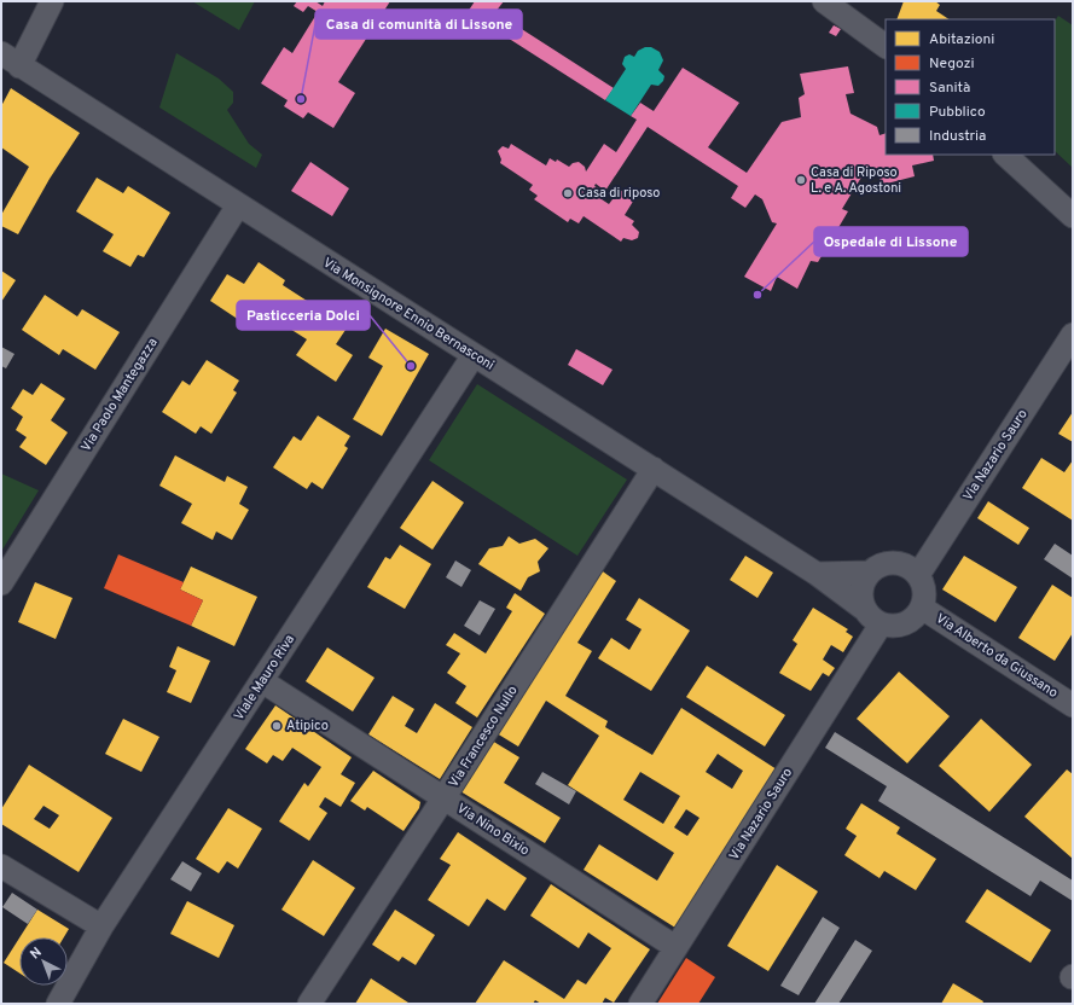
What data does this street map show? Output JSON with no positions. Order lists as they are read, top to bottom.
{
  "streets": {
    "street": [
      "Via Monsignore Ennio Bernasconi",
      "Via Paolo Mantegazza",
      "Via Nazario Sauro",
      "Via Alberto da Giussano",
      "Viale Mauro Riva",
      "Via Francesco Nullo",
      "Via Nino Bixio"
    ]
  },
  "crossings": [
    ["Via Monsignore Ennio Bernasconi", "Via Paolo Mantegazza"],
    ["Via Monsignore Ennio Bernasconi", "Via Nazario Sauro"],
    ["Via Monsignore Ennio Bernasconi", "Via Alberto da Giussano"],
    ["Via Monsignore Ennio Bernasconi", "Viale Mauro Riva"],
    ["Via Monsignore Ennio Bernasconi", "Via Francesco Nullo"],
    ["Via Nazario Sauro", "Via Alberto da Giussano"],
    ["Via Nazario Sauro", "Via Nino Bixio"],
    ["Viale Mauro Riva", "Via Nino Bixio"],
    ["Via Francesco Nullo", "Via Nino Bixio"]
  ],
  "places": [
    "Casa di comunità di Lissone",
    "Casa di Riposo L. e A. Agostoni",
    "Casa di riposo",
    "Ospedale di Lissone",
    "Pasticceria Dolci",
    "Atipico"
  ],
  "legend": [
    "Abitazioni",
    "Negozi",
    "Sanità",
    "Pubblico",
    "Industria"
  ],
  "north": "top left"
}
